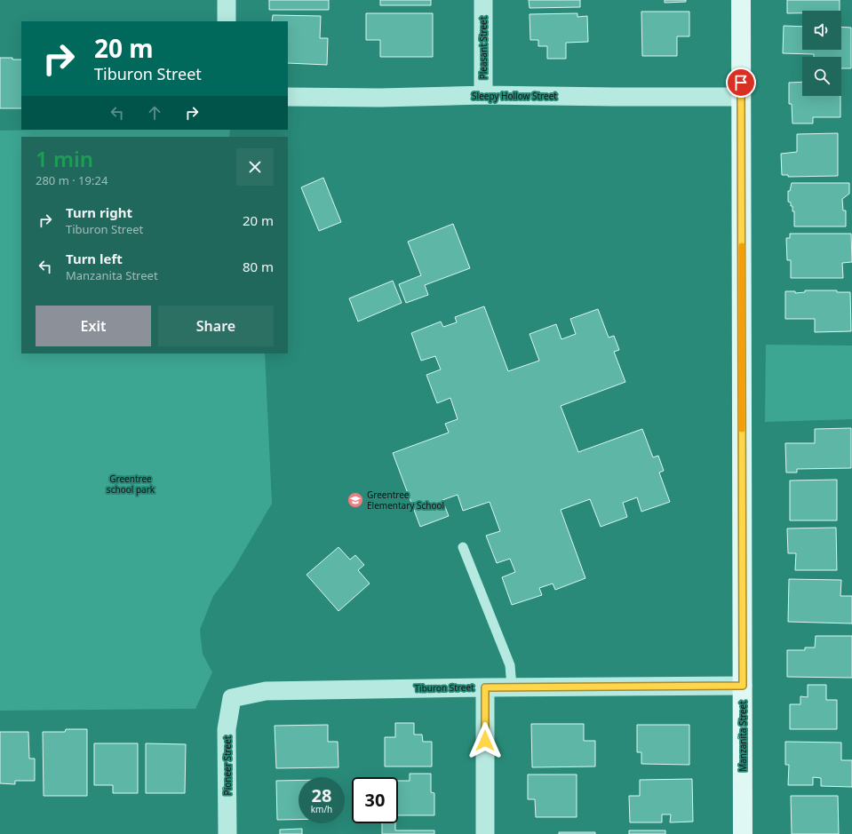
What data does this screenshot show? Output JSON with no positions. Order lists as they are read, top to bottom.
{
  "streets": {
    "street": [
      "Pleasant Street",
      "Sleepy Hollow Street",
      "Tiburon Street",
      "Manzanita Street",
      "Pioneer Street"
    ]
  },
  "crossings": [
    ["Pleasant Street", "Sleepy Hollow Street"],
    ["Sleepy Hollow Street", "Manzanita Street"],
    ["Tiburon Street", "Manzanita Street"],
    ["Tiburon Street", "Pioneer Street"]
  ],
  "parks": ["Greentree school park"],
  "places": {
    "school or university": ["Greentree Elementary School"]
  },
  "page": {
    "turn": ["20 m", "Tiburon Street"],
    "heading": ["1 min", "280 m · 19:24"],
    "list": [
      {
        "name": "Turn right",
        "note": "Tiburon Street",
        "value": "20 m"
      },
      {
        "name": "Turn left",
        "note": "Manzanita Street",
        "value": "80 m"
      }
    ],
    "buttons": ["Exit", "Share"],
    "speed": "28 km/h",
    "limit": "30"
  }
}
